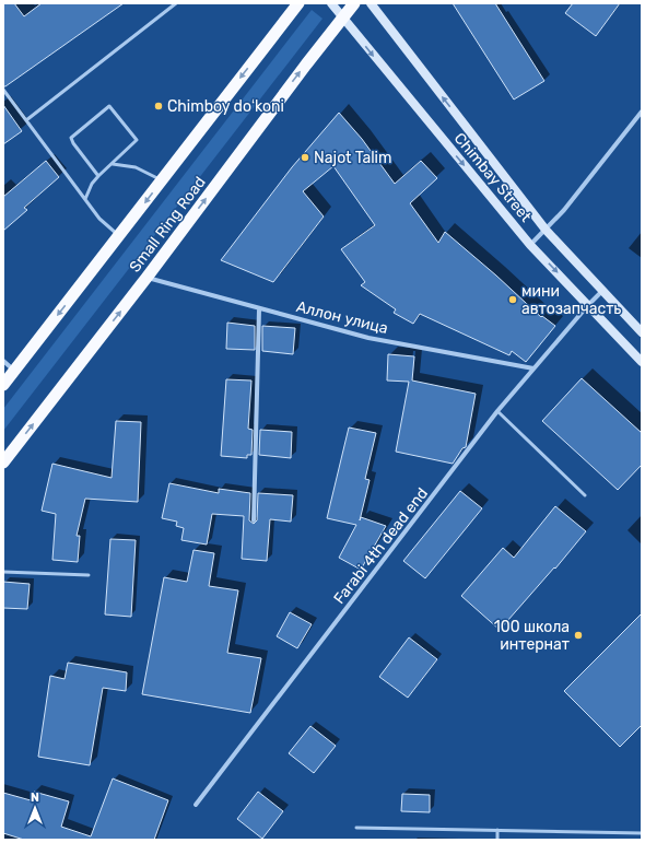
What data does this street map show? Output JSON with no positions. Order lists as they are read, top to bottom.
{
  "streets": {
    "highway": ["Small Ring Road"],
    "main road": ["Chimbay Street"],
    "street": ["Аллон улица", "Farabi 4th dead end"]
  },
  "crossings": [
    ["Chimbay Street", "Small Ring Road"],
    ["Chimbay Street", "Farabi 4th dead end"],
    ["Small Ring Road", "Аллон улица"],
    ["Аллон улица", "Farabi 4th dead end"]
  ],
  "places": [
    "Chimboy doʻkoni",
    "Najot Talim",
    "мини автозапчасть",
    "100 школа интернат"
  ],
  "north": "top"
}
